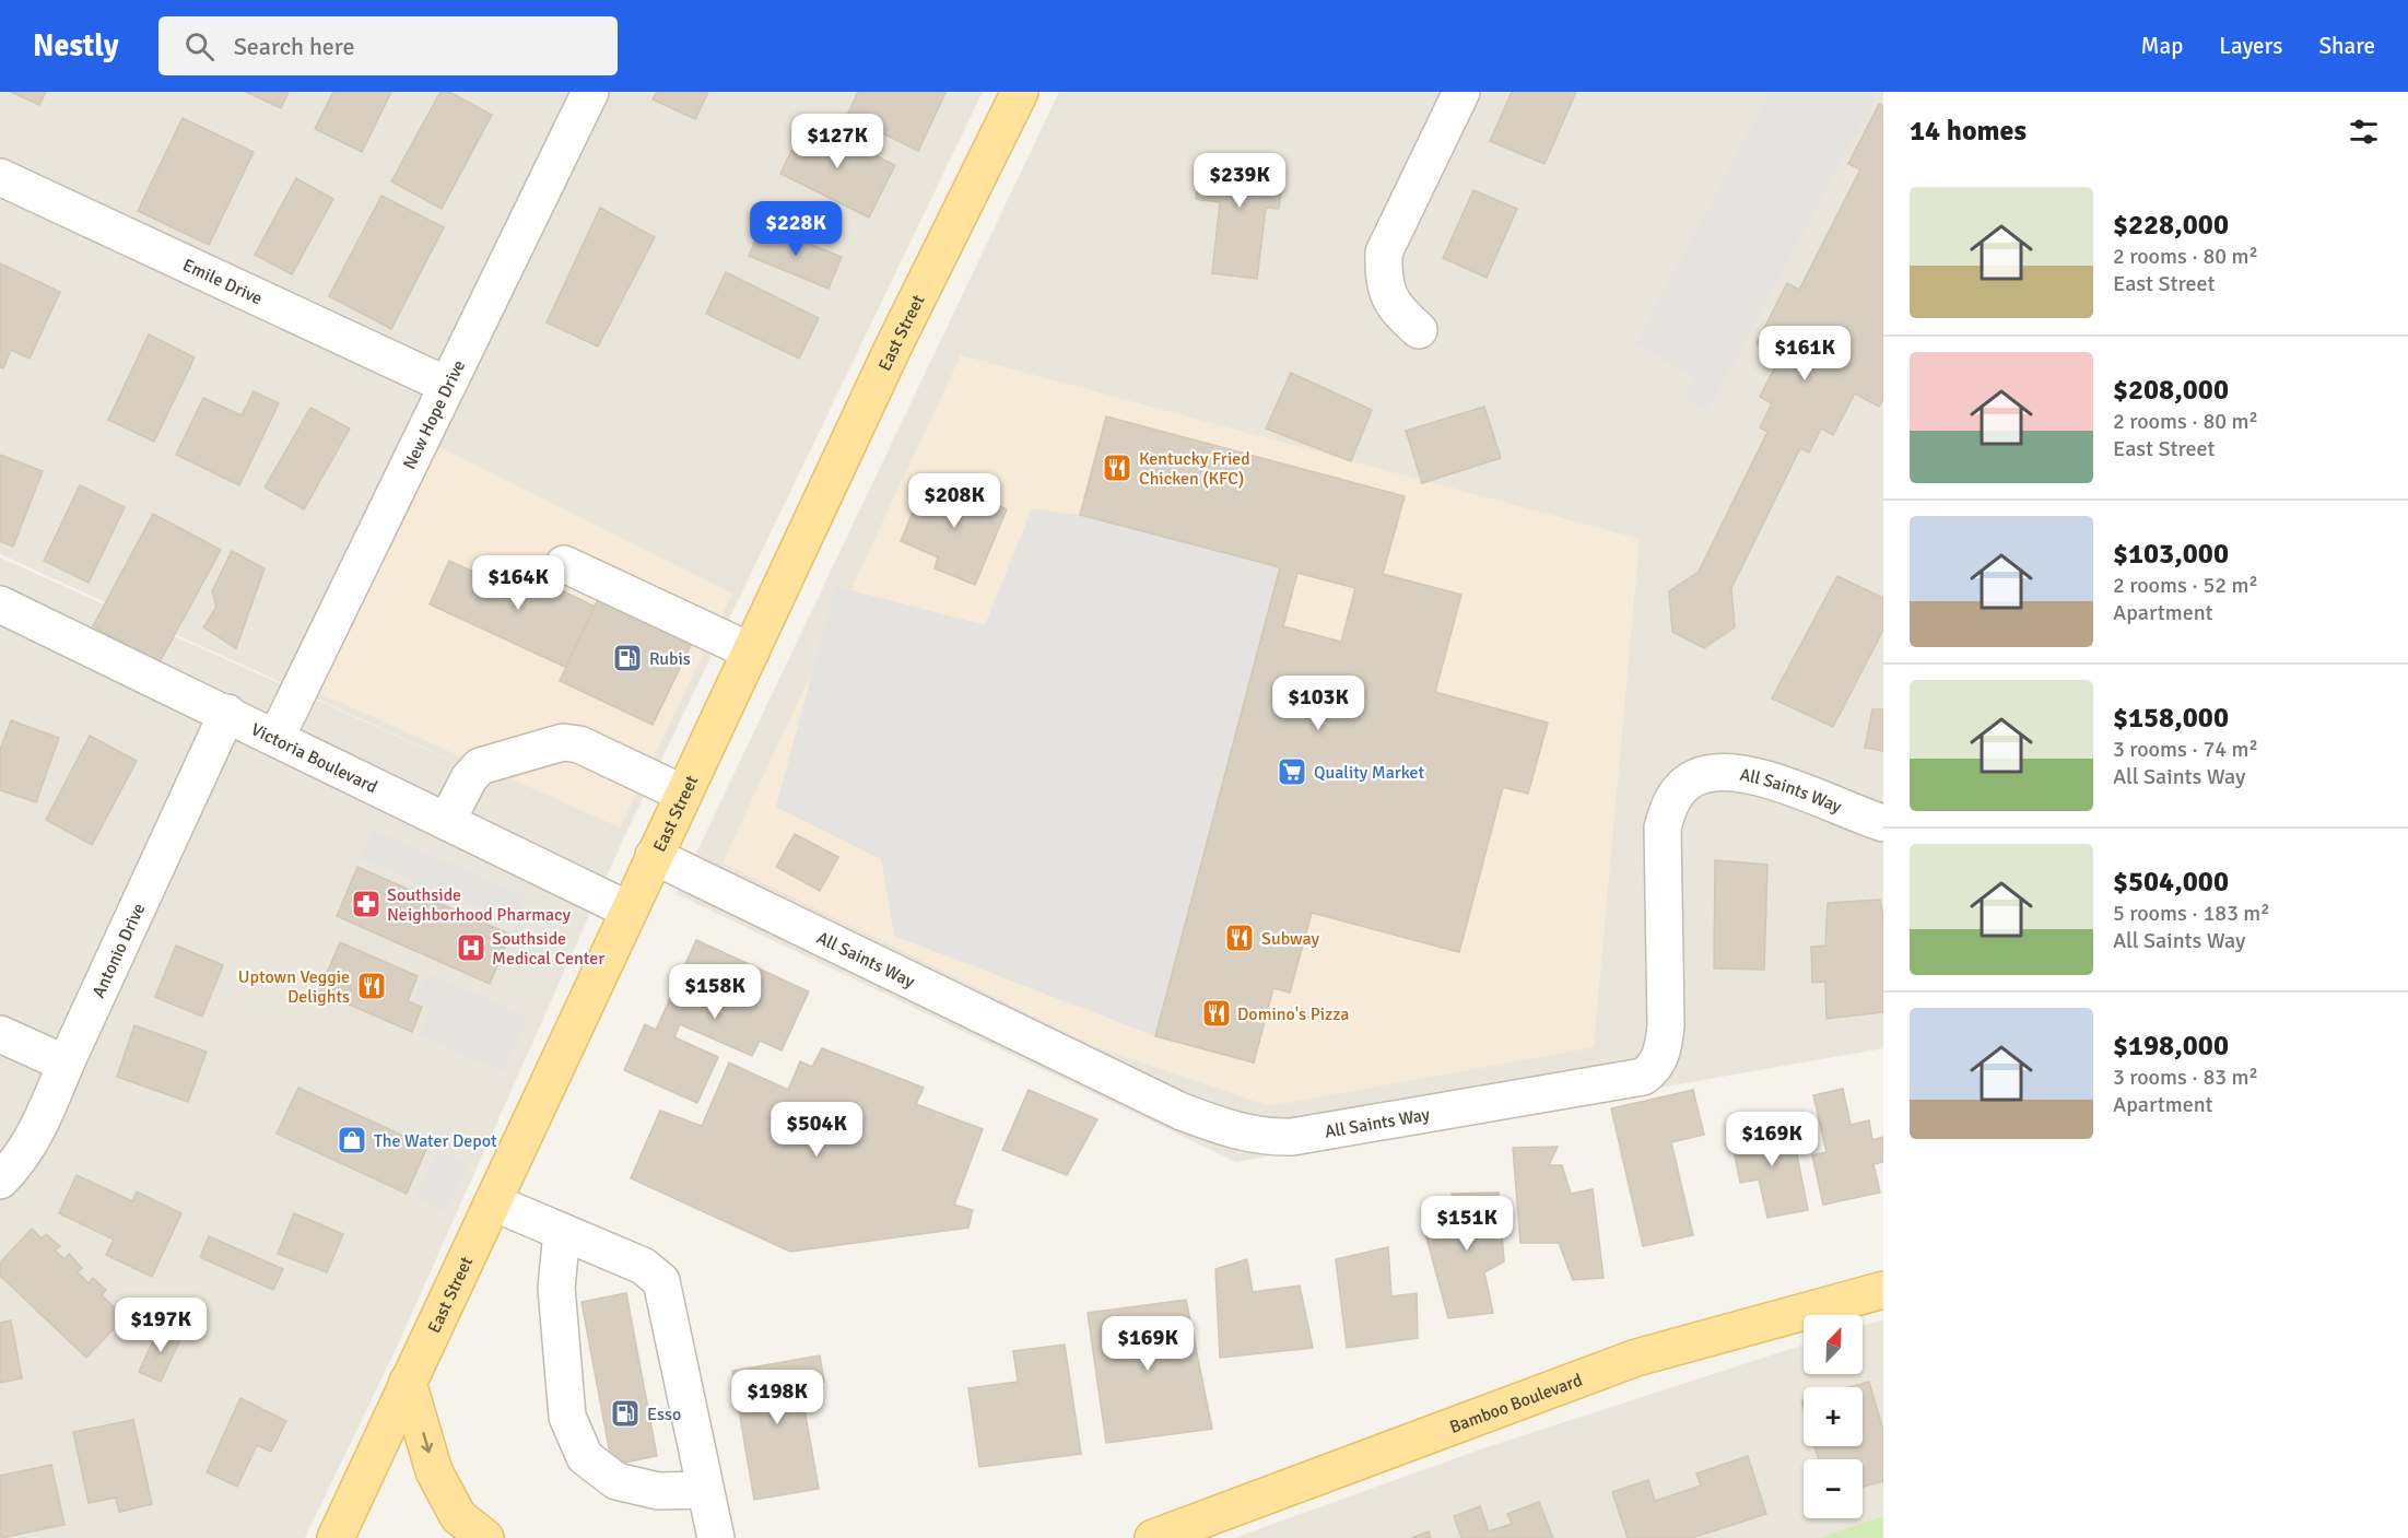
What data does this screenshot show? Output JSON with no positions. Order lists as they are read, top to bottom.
{
  "streets": {
    "main road": ["East Street", "Bamboo Boulevard"],
    "street": [
      "Emile Drive",
      "New Hope Drive",
      "Victoria Boulevard",
      "All Saints Way",
      "Antonio Drive"
    ]
  },
  "crossings": [
    ["Emile Drive", "New Hope Drive"],
    ["East Street", "Victoria Boulevard"],
    ["East Street", "All Saints Way"],
    ["New Hope Drive", "Victoria Boulevard"],
    ["Victoria Boulevard", "Antonio Drive"]
  ],
  "places": {
    "restaurant": [
      "Kentucky Fried Chicken (KFC)",
      "Subway",
      "Uptown Veggie Delights",
      "Domino's Pizza"
    ],
    "fuel station": ["Rubis", "Esso"],
    "supermarket": ["Quality Market"],
    "pharmacy": ["Southside Neighborhood Pharmacy"],
    "hospital": ["Southside Medical Center"],
    "shop": ["The Water Depot"]
  },
  "north": "top right",
  "page": {
    "header": "Nestly",
    "search": "Search here",
    "nav": ["Map", "Layers", "Share"],
    "heading": "14 homes",
    "price": [
      "$127K",
      "$239K",
      "$228K",
      "$161K",
      "$208K",
      "$164K",
      "$103K",
      "$158K",
      "$504K",
      "$169K",
      "$151K",
      "$197K",
      "$169K",
      "$198K"
    ],
    "list": [
      {
        "name": "$228,000",
        "note": "2 rooms · 80 m² · East Street"
      },
      {
        "name": "$208,000",
        "note": "2 rooms · 80 m² · East Street"
      },
      {
        "name": "$103,000",
        "note": "2 rooms · 52 m² · Apartment"
      },
      {
        "name": "$158,000",
        "note": "3 rooms · 74 m² · All Saints Way"
      },
      {
        "name": "$504,000",
        "note": "5 rooms · 183 m² · All Saints Way"
      },
      {
        "name": "$198,000",
        "note": "3 rooms · 83 m² · Apartment"
      }
    ],
    "map_buttons": ["+", "−"]
  }
}
